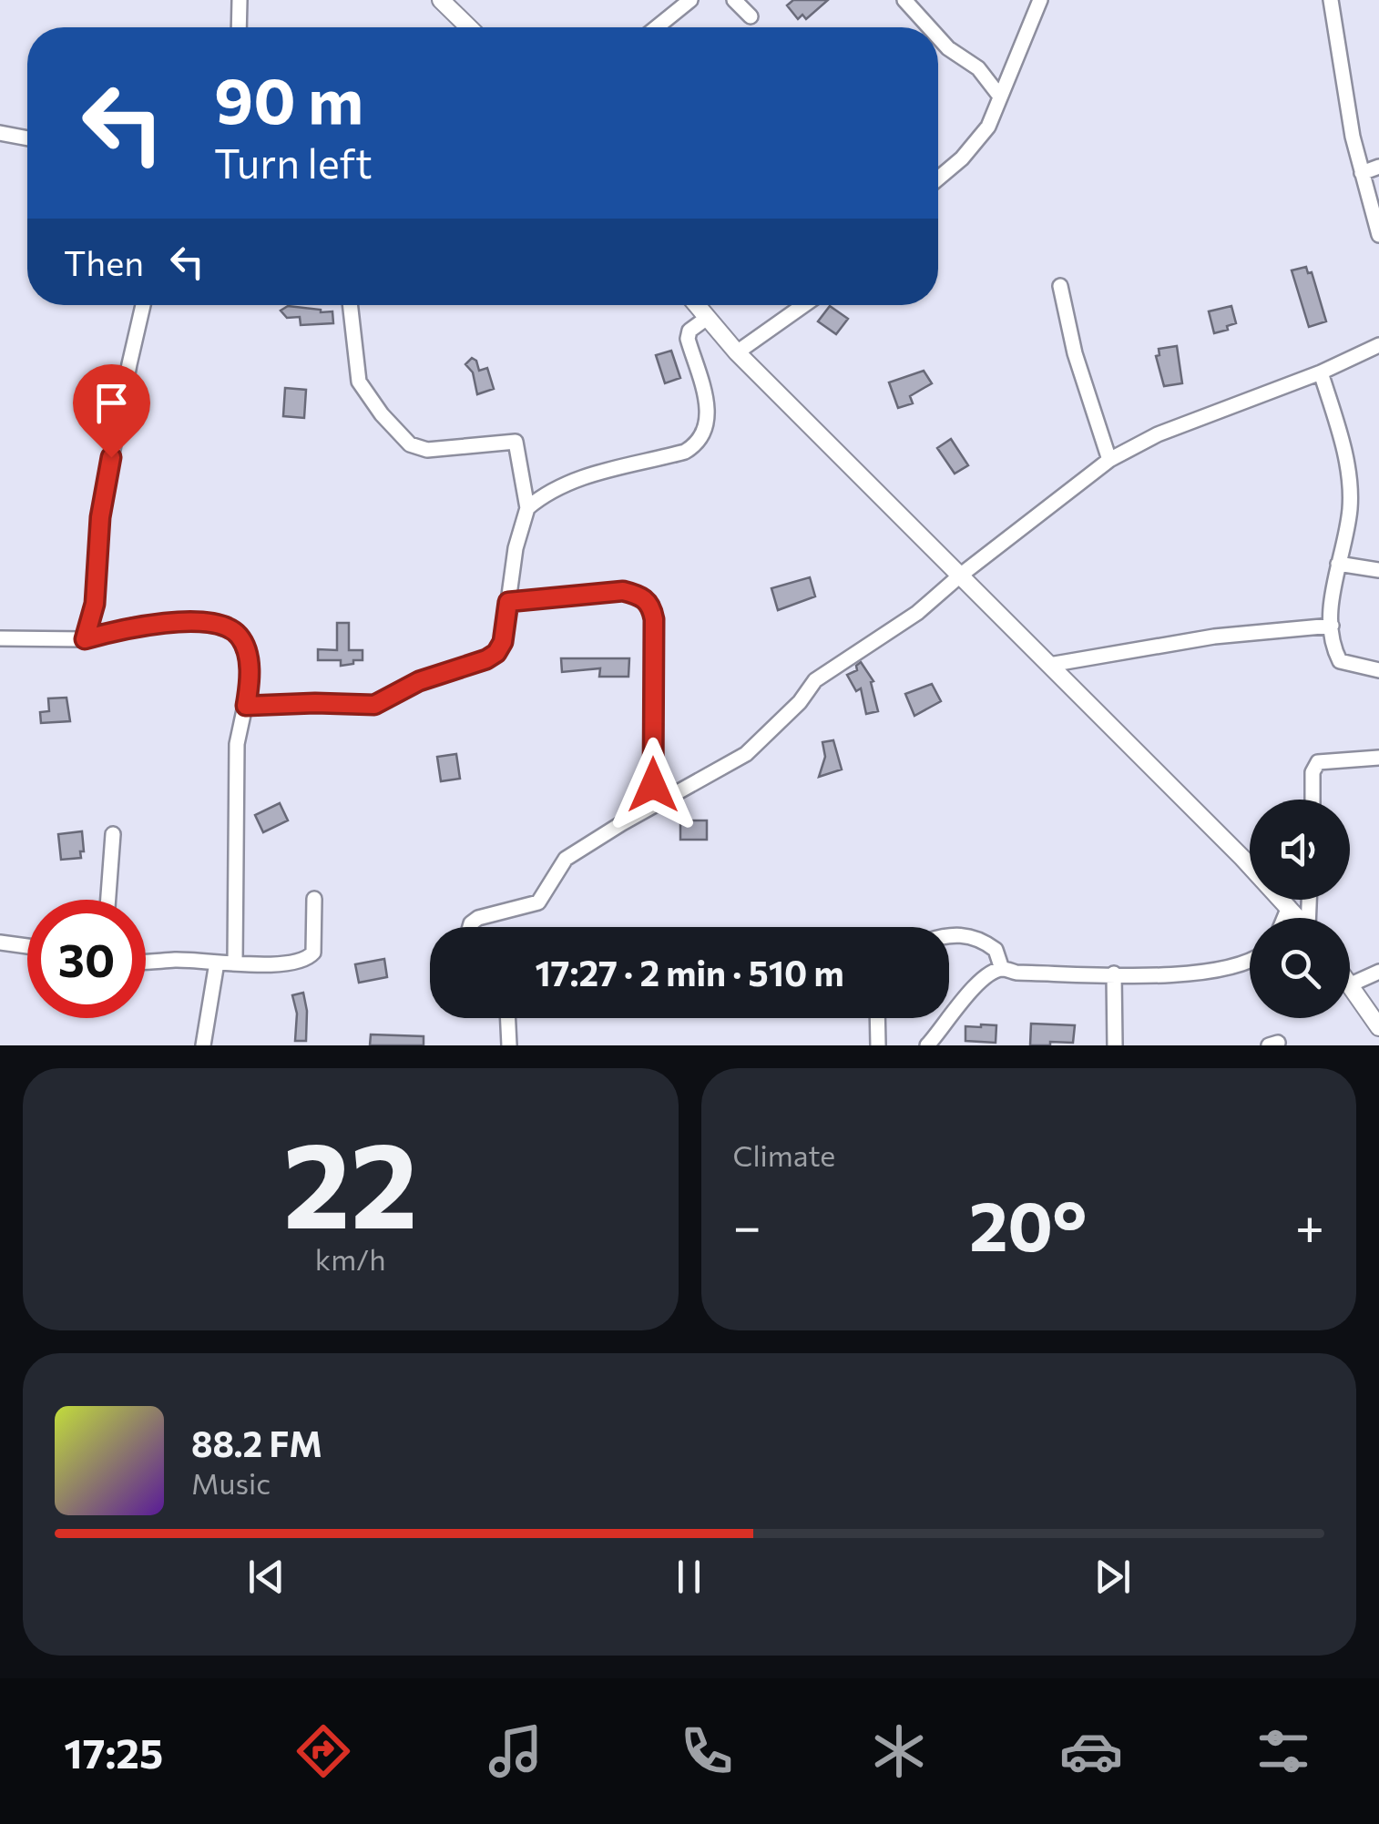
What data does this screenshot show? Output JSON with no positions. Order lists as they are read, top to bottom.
{
  "page": {
    "turn": ["90 m", "Turn left"],
    "then": "Then",
    "limit": "30",
    "trip": "17:27 · 2 min · 510 m",
    "tile": [
      ["22", "km/h"],
      "Climate"
    ],
    "heat": ["−", "20°", "+"],
    "song": ["88.2 FM", "Music"],
    "tabs": "17:25"
  }
}
